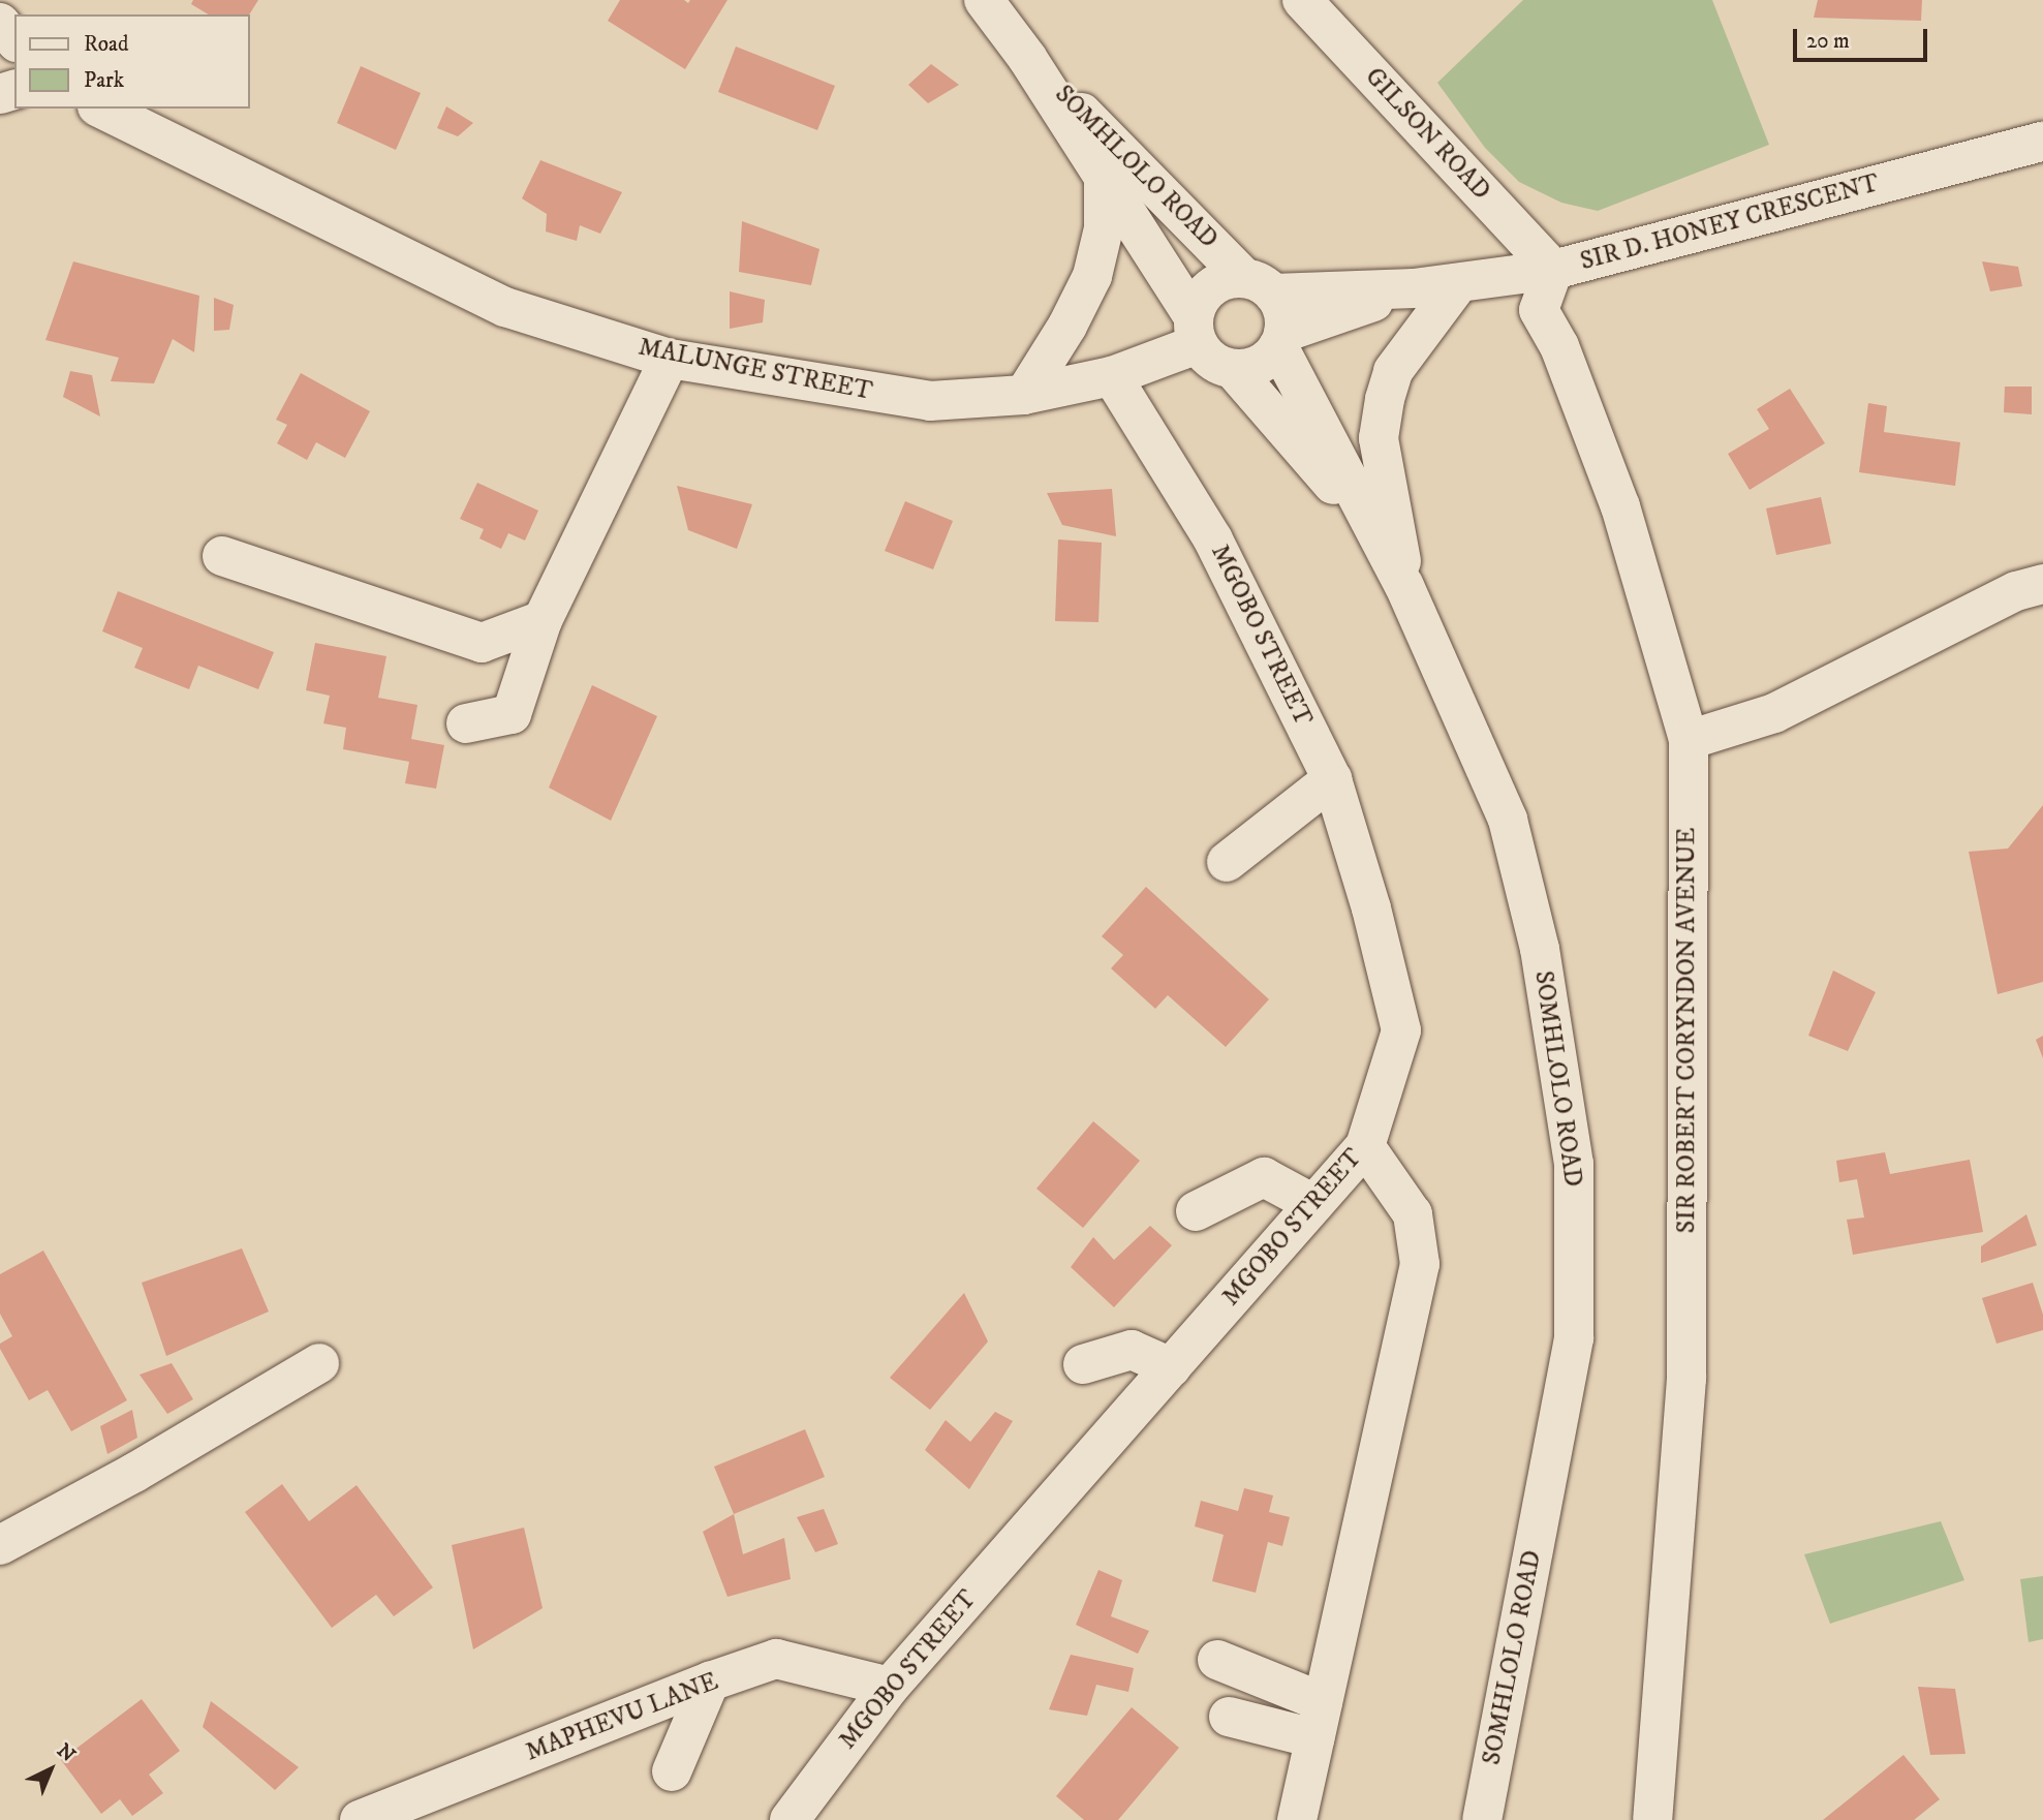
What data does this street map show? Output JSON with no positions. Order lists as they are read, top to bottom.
{
  "streets": {
    "street": [
      "GILSON ROAD",
      "SOMHLOLO ROAD",
      "SIR D. HONEY CRESCENT",
      "MALUNGE STREET",
      "MGOBO STREET",
      "SIR ROBERT CORYNDON AVENUE",
      "MAPHEVU LANE"
    ]
  },
  "crossings": [
    ["GILSON ROAD", "SIR D. HONEY CRESCENT"],
    ["GILSON ROAD", "SIR ROBERT CORYNDON AVENUE"],
    ["SOMHLOLO ROAD", "SIR D. HONEY CRESCENT"],
    ["SOMHLOLO ROAD", "MALUNGE STREET"],
    ["SIR D. HONEY CRESCENT", "MALUNGE STREET"],
    ["SIR D. HONEY CRESCENT", "SIR ROBERT CORYNDON AVENUE"],
    ["MALUNGE STREET", "MGOBO STREET"],
    ["MGOBO STREET", "MAPHEVU LANE"]
  ],
  "legend": ["Road", "Park"],
  "scale_bar": "20 m",
  "north": "top right"
}
